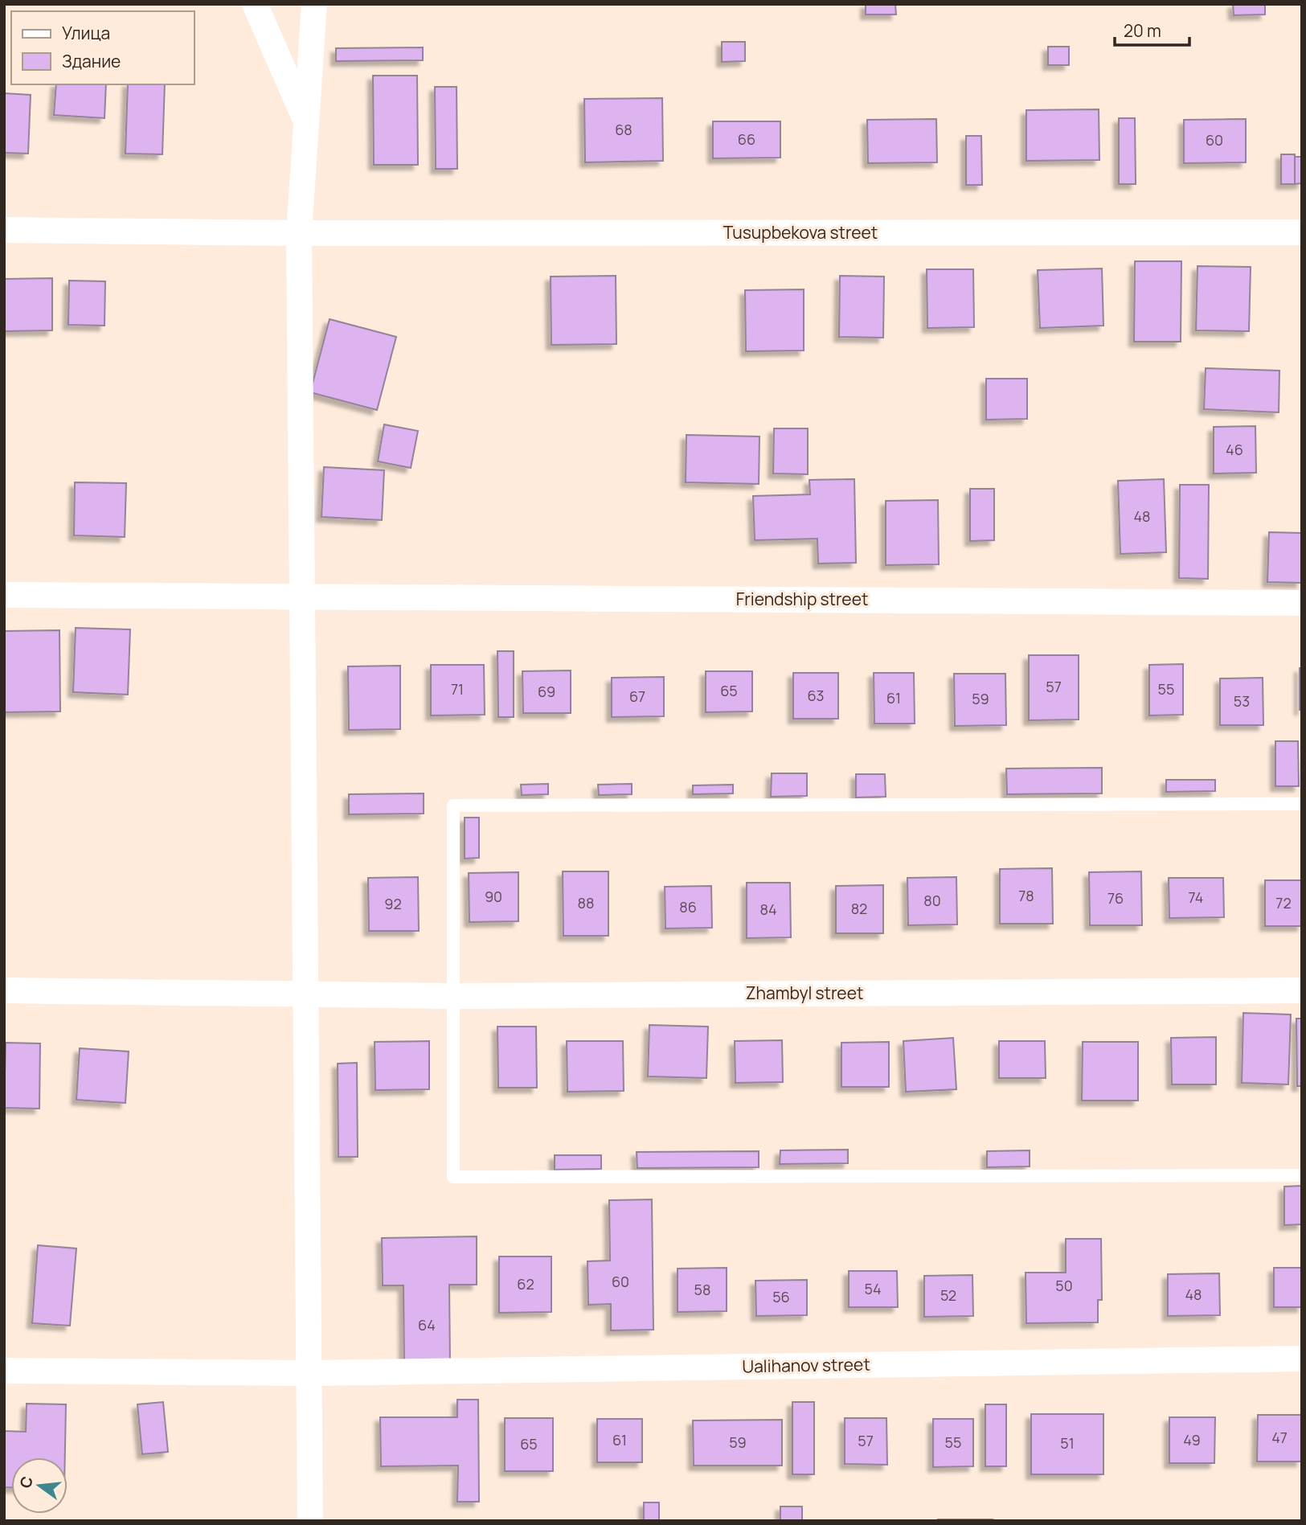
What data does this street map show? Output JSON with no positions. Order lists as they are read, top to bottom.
{
  "streets": {
    "street": [
      "Tusupbekova street",
      "Friendship street",
      "Zhambyl street",
      "Ualihanov street"
    ]
  },
  "house_numbers": [
    "68",
    "66",
    "60",
    "46",
    "48",
    "57",
    "71",
    "55",
    "65",
    "69",
    "63",
    "67",
    "61",
    "59",
    "53",
    "78",
    "90",
    "74",
    "76",
    "80",
    "88",
    "72",
    "92",
    "86",
    "82",
    "84",
    "60",
    "62",
    "50",
    "54",
    "58",
    "48",
    "52",
    "56",
    "64",
    "47",
    "61",
    "49",
    "57",
    "59",
    "55",
    "51",
    "65"
  ],
  "legend": ["Улица", "Здание"],
  "scale_bar": "20 m",
  "north": "left"
}
